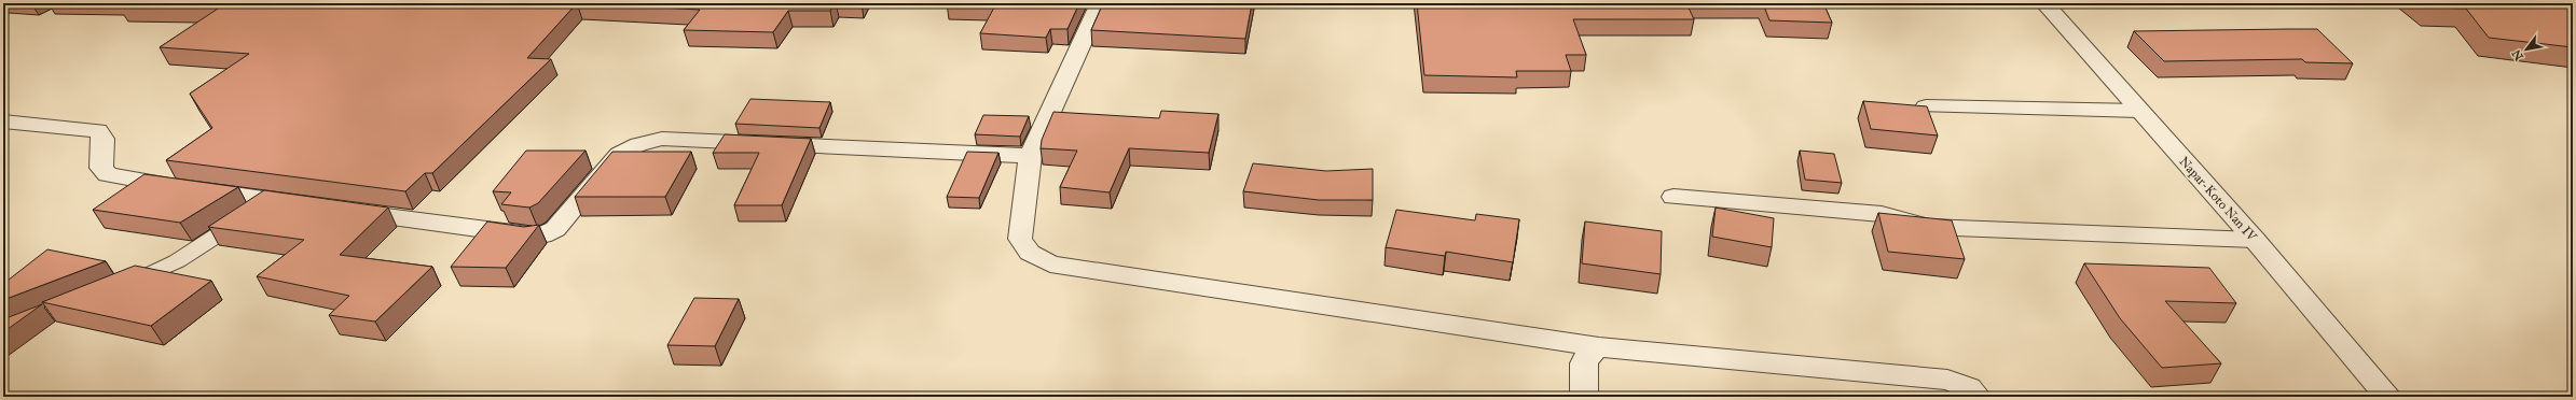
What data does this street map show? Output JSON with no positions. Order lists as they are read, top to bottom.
{
  "streets": {
    "street": ["Napar-Koto Nan IV"]
  },
  "north": "bottom left"
}
